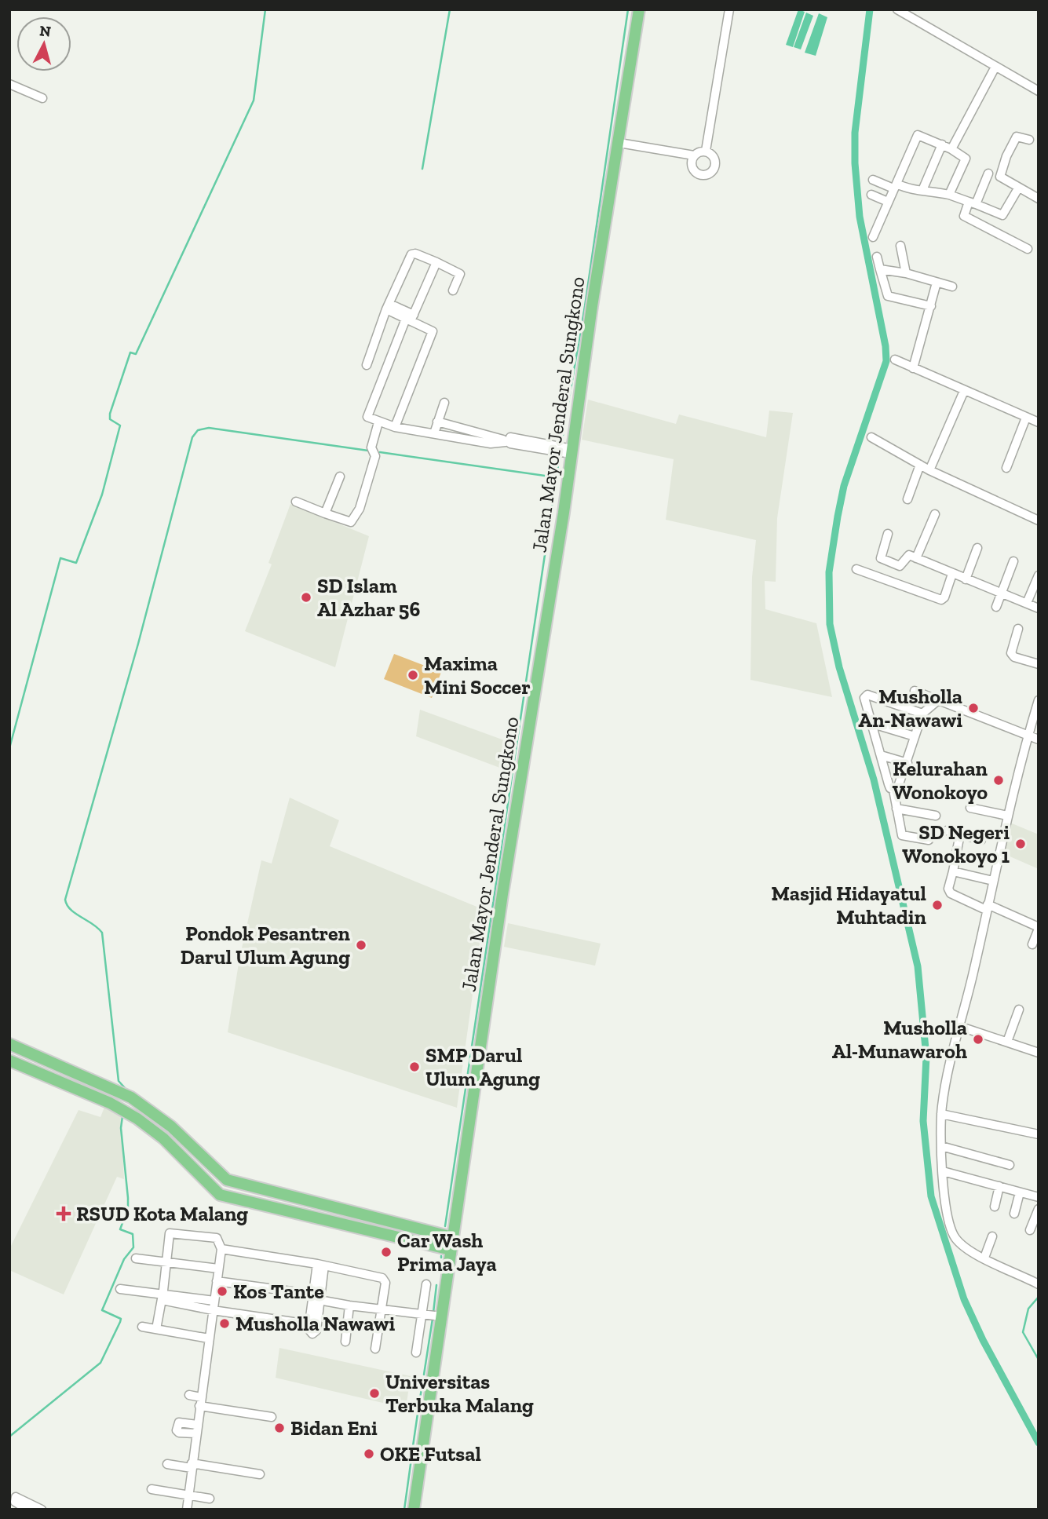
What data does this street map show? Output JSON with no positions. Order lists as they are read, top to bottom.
{
  "streets": {
    "main road": ["Jalan Mayor Jenderal Sungkono"]
  },
  "places": {
    "other": [
      "SD Islam Al Azhar 56",
      "Maxima Mini Soccer",
      "Musholla An-Nawawi",
      "Kelurahan Wonokoyo",
      "SD Negeri Wonokoyo 1",
      "Masjid Hidayatul Muhtadin",
      "Pondok Pesantren Darul Ulum Agung",
      "Musholla Al-Munawaroh",
      "SMP Darul Ulum Agung",
      "Car Wash Prima Jaya",
      "Kos Tante",
      "Musholla Nawawi",
      "Universitas Terbuka Malang",
      "Bidan Eni",
      "OKE Futsal"
    ],
    "health": ["RSUD Kota Malang"]
  },
  "north": "top"
}
